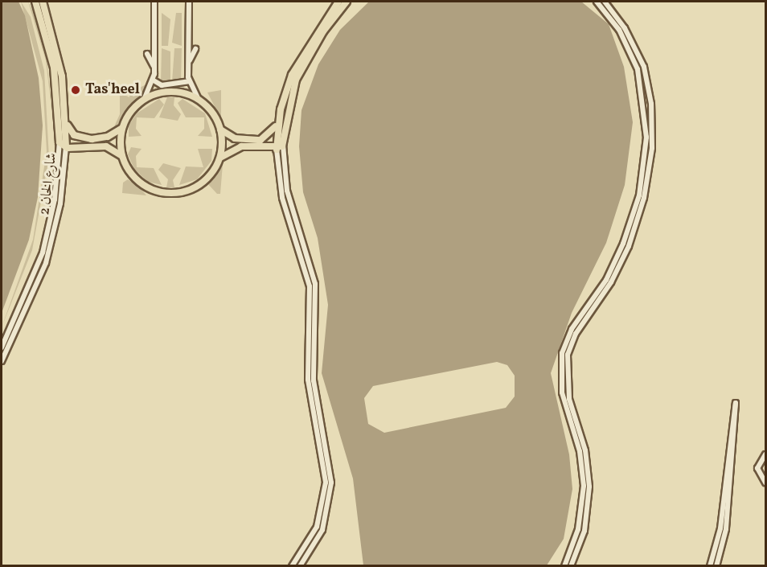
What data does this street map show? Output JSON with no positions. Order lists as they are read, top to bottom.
{
  "streets": {
    "main road": ["شارع الخان 2"]
  },
  "places": ["Tas'heel"]
}
